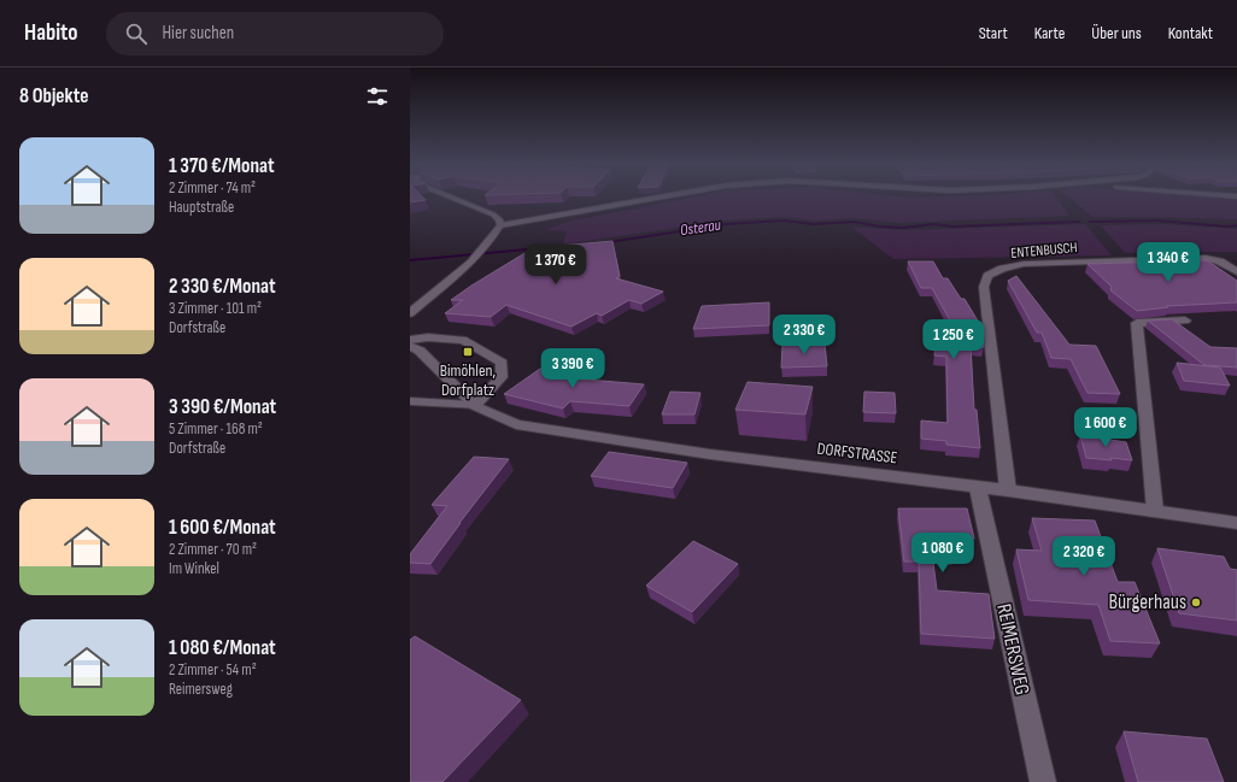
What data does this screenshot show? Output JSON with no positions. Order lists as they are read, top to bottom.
{
  "streets": {
    "street": ["ENTENBUSCH", "DORFSTRASSE", "REIMERSWEG"]
  },
  "crossings": [
    ["ENTENBUSCH", "DORFSTRASSE"],
    ["DORFSTRASSE", "REIMERSWEG"]
  ],
  "water": ["Osterau"],
  "places": {
    "transit": ["Bimöhlen, Dorfplatz"],
    "other": ["Bürgerhaus"]
  },
  "page": {
    "header": "Habito",
    "search": "Hier suchen",
    "nav": [
      "Start",
      "Karte",
      "Über uns",
      "Kontakt"
    ],
    "heading": "8 Objekte",
    "list": [
      {
        "name": "1 370 €/Monat",
        "note": "2 Zimmer · 74 m² · Hauptstraße"
      },
      {
        "name": "2 330 €/Monat",
        "note": "3 Zimmer · 101 m² · Dorfstraße"
      },
      {
        "name": "3 390 €/Monat",
        "note": "5 Zimmer · 168 m² · Dorfstraße"
      },
      {
        "name": "1 600 €/Monat",
        "note": "2 Zimmer · 70 m² · Im Winkel"
      },
      {
        "name": "1 080 €/Monat",
        "note": "2 Zimmer · 54 m² · Reimersweg"
      }
    ],
    "price": [
      "1 340 €",
      "1 370 €",
      "2 330 €",
      "1 250 €",
      "3 390 €",
      "1 600 €",
      "1 080 €",
      "2 320 €"
    ]
  }
}
